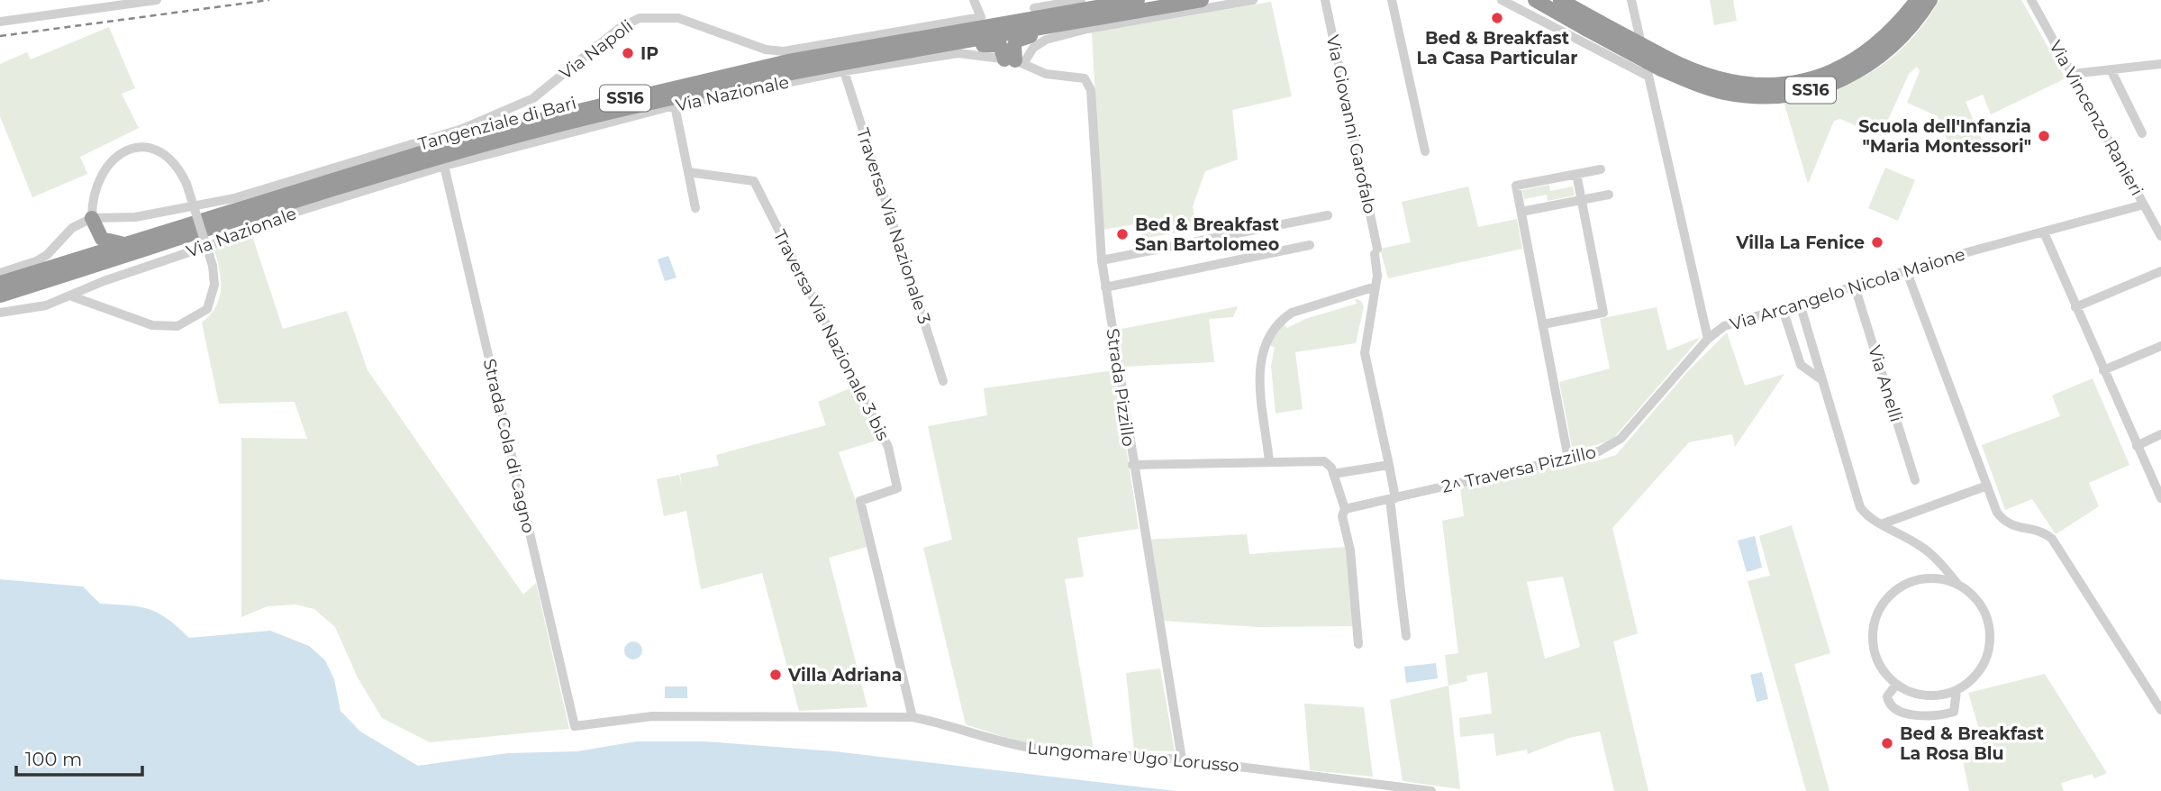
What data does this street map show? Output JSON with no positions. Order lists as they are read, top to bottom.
{
  "streets": {
    "highway": ["SS16", "Tangenziale di Bari"],
    "street": [
      "Via Napoli",
      "Via Nazionale",
      "Via Vincenzo Ranieri",
      "Via Giovanni Garofalo",
      "Traversa Via Nazionale 3",
      "Via Arcangelo Nicola Maione",
      "Traversa Via Nazionale 3 bis",
      "Via Anelli",
      "Strada Pizzillo",
      "Strada Cola di Cagno",
      "2^ Traversa Pizzillo",
      "Lungomare Ugo Lorusso"
    ]
  },
  "crossings": [
    ["Via Napoli", "Via Nazionale"],
    ["SS16", "Via Arcangelo Nicola Maione"],
    ["Via Nazionale", "Traversa Via Nazionale 3"],
    ["Via Nazionale", "Strada Pizzillo"],
    ["Via Nazionale", "Strada Cola di Cagno"],
    ["Via Vincenzo Ranieri", "Via Arcangelo Nicola Maione"],
    ["Via Arcangelo Nicola Maione", "Via Anelli"],
    ["Via Arcangelo Nicola Maione", "2^ Traversa Pizzillo"],
    ["Traversa Via Nazionale 3 bis", "Lungomare Ugo Lorusso"],
    ["Strada Pizzillo", "Lungomare Ugo Lorusso"],
    ["Strada Cola di Cagno", "Lungomare Ugo Lorusso"]
  ],
  "places": [
    "Bed & Breakfast La Casa Particular",
    "IP",
    "Scuola dell'Infanzia \"Maria Montessori\"",
    "Bed & Breakfast San Bartolomeo",
    "Villa La Fenice",
    "Villa Adriana",
    "Bed & Breakfast La Rosa Blu"
  ],
  "scale_bar": "100 m"
}
